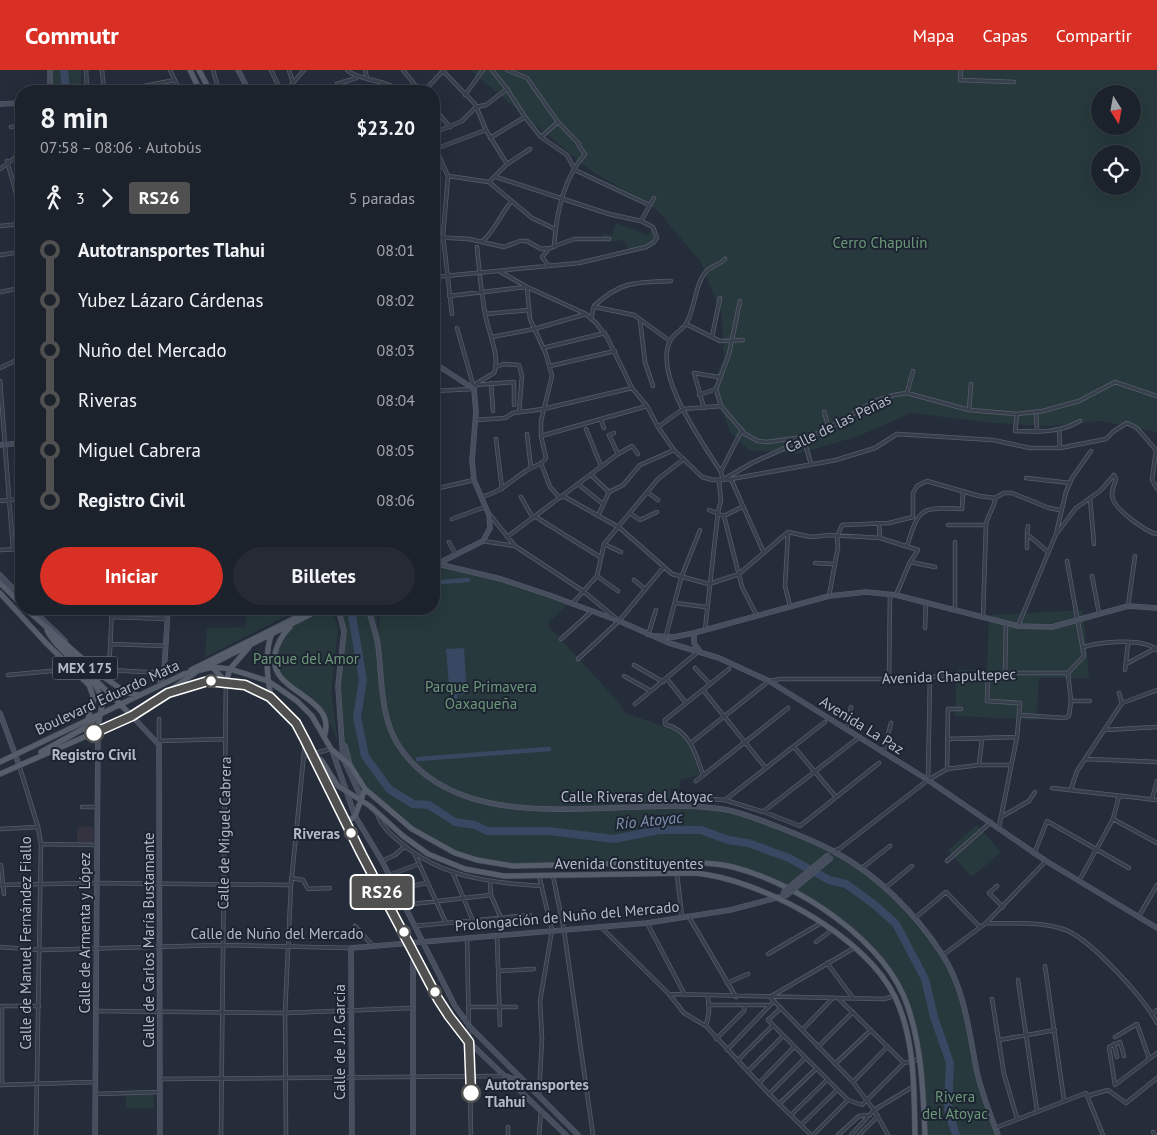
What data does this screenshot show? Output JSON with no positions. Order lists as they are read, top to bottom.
{
  "streets": {
    "main road": ["MEX 175", "Boulevard Eduardo Mata", "Avenida Constituyentes"],
    "street": [
      "Calle de las Peñas",
      "Avenida Chapultepec",
      "Avenida La Paz",
      "Calle Riveras del Atoyac",
      "Calle de Miguel Cabrera",
      "Prolongación de Nuño del Mercado",
      "Calle de Armenta y López",
      "Calle de Nuño del Mercado",
      "Calle de Carlos María Bustamante",
      "Calle de Manuel Fernández Fiallo",
      "Calle de J.P. García"
    ]
  },
  "crossings": [
    ["MEX 175", "Boulevard Eduardo Mata"],
    ["MEX 175", "Calle de Armenta y López"],
    ["MEX 175", "Calle de Carlos María Bustamante"],
    ["Avenida Chapultepec", "Avenida La Paz"],
    ["Boulevard Eduardo Mata", "Calle de Miguel Cabrera"],
    ["Boulevard Eduardo Mata", "Avenida Constituyentes"],
    ["Boulevard Eduardo Mata", "Prolongación de Nuño del Mercado"],
    ["Boulevard Eduardo Mata", "Calle de Armenta y López"],
    ["Boulevard Eduardo Mata", "Calle de Nuño del Mercado"],
    ["Boulevard Eduardo Mata", "Calle de Manuel Fernández Fiallo"],
    ["Calle de Miguel Cabrera", "Calle de Nuño del Mercado"],
    ["Avenida Constituyentes", "Prolongación de Nuño del Mercado"],
    ["Prolongación de Nuño del Mercado", "Calle de Nuño del Mercado"],
    ["Calle de Armenta y López", "Calle de Nuño del Mercado"],
    ["Calle de Nuño del Mercado", "Calle de Carlos María Bustamante"],
    ["Calle de Nuño del Mercado", "Calle de Manuel Fernández Fiallo"],
    ["Calle de Nuño del Mercado", "Calle de J.P. García"]
  ],
  "water": ["Río Atoyac"],
  "parks": [
    "Cerro Chapulín",
    "Parque del Amor",
    "Parque Primavera Oaxaqueña",
    "Rivera del Atoyac"
  ],
  "places": ["Registro Civil", "Riveras", "Autotransportes Tlahui"],
  "lines": ["bus line RS26"],
  "north": "bottom",
  "page": {
    "header": "Commutr",
    "nav": ["Mapa", "Capas", "Compartir"],
    "on_map": "RS26",
    "heading": ["8 min", "07:58 – 08:06 · Autobús", "$23.20"],
    "legs": ["3", "RS26", "5 paradas"],
    "list": [
      {
        "name": "Autotransportes Tlahui",
        "value": "08:01"
      },
      {
        "name": "Yubez Lázaro Cárdenas",
        "value": "08:02"
      },
      {
        "name": "Nuño del Mercado",
        "value": "08:03"
      },
      {
        "name": "Riveras",
        "value": "08:04"
      },
      {
        "name": "Miguel Cabrera",
        "value": "08:05"
      },
      {
        "name": "Registro Civil",
        "value": "08:06"
      }
    ],
    "buttons": ["Iniciar", "Billetes"]
  }
}
